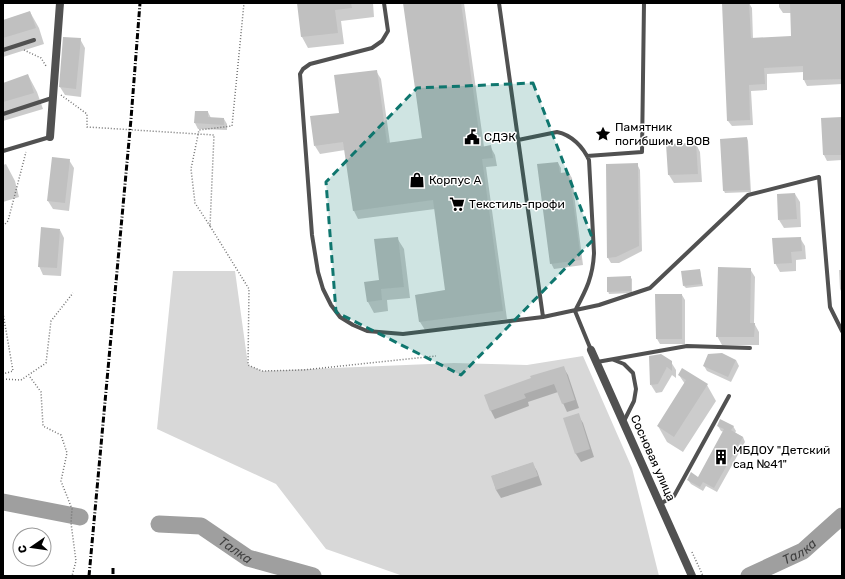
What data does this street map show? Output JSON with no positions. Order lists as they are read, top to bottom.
{
  "streets": {
    "street": ["Сосновая улица"]
  },
  "water": ["Талка"],
  "places": {
    "place": ["Памятник погибшим в ВОВ"],
    "public building": ["СДЭК"],
    "shop": ["Корпус А"],
    "supermarket": ["Текстиль-профи"],
    "building": ["МБДОУ \"Детский сад №41\""]
  },
  "north": "left"
}
